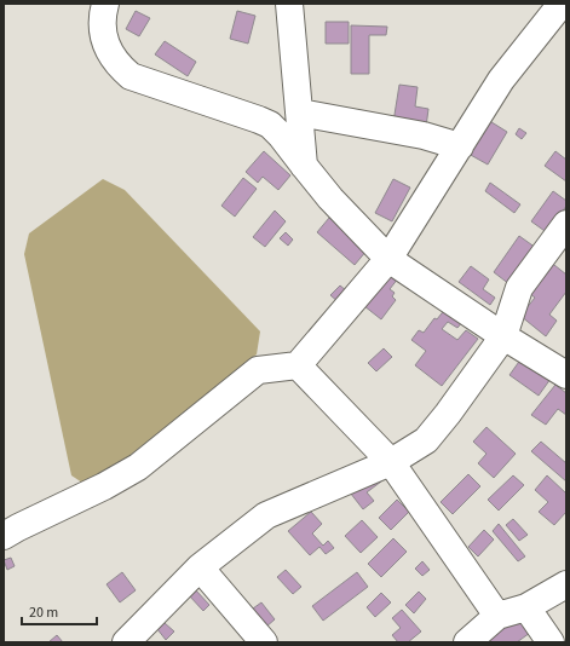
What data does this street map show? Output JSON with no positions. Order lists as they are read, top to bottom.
{
  "scale_bar": "20 m"
}
